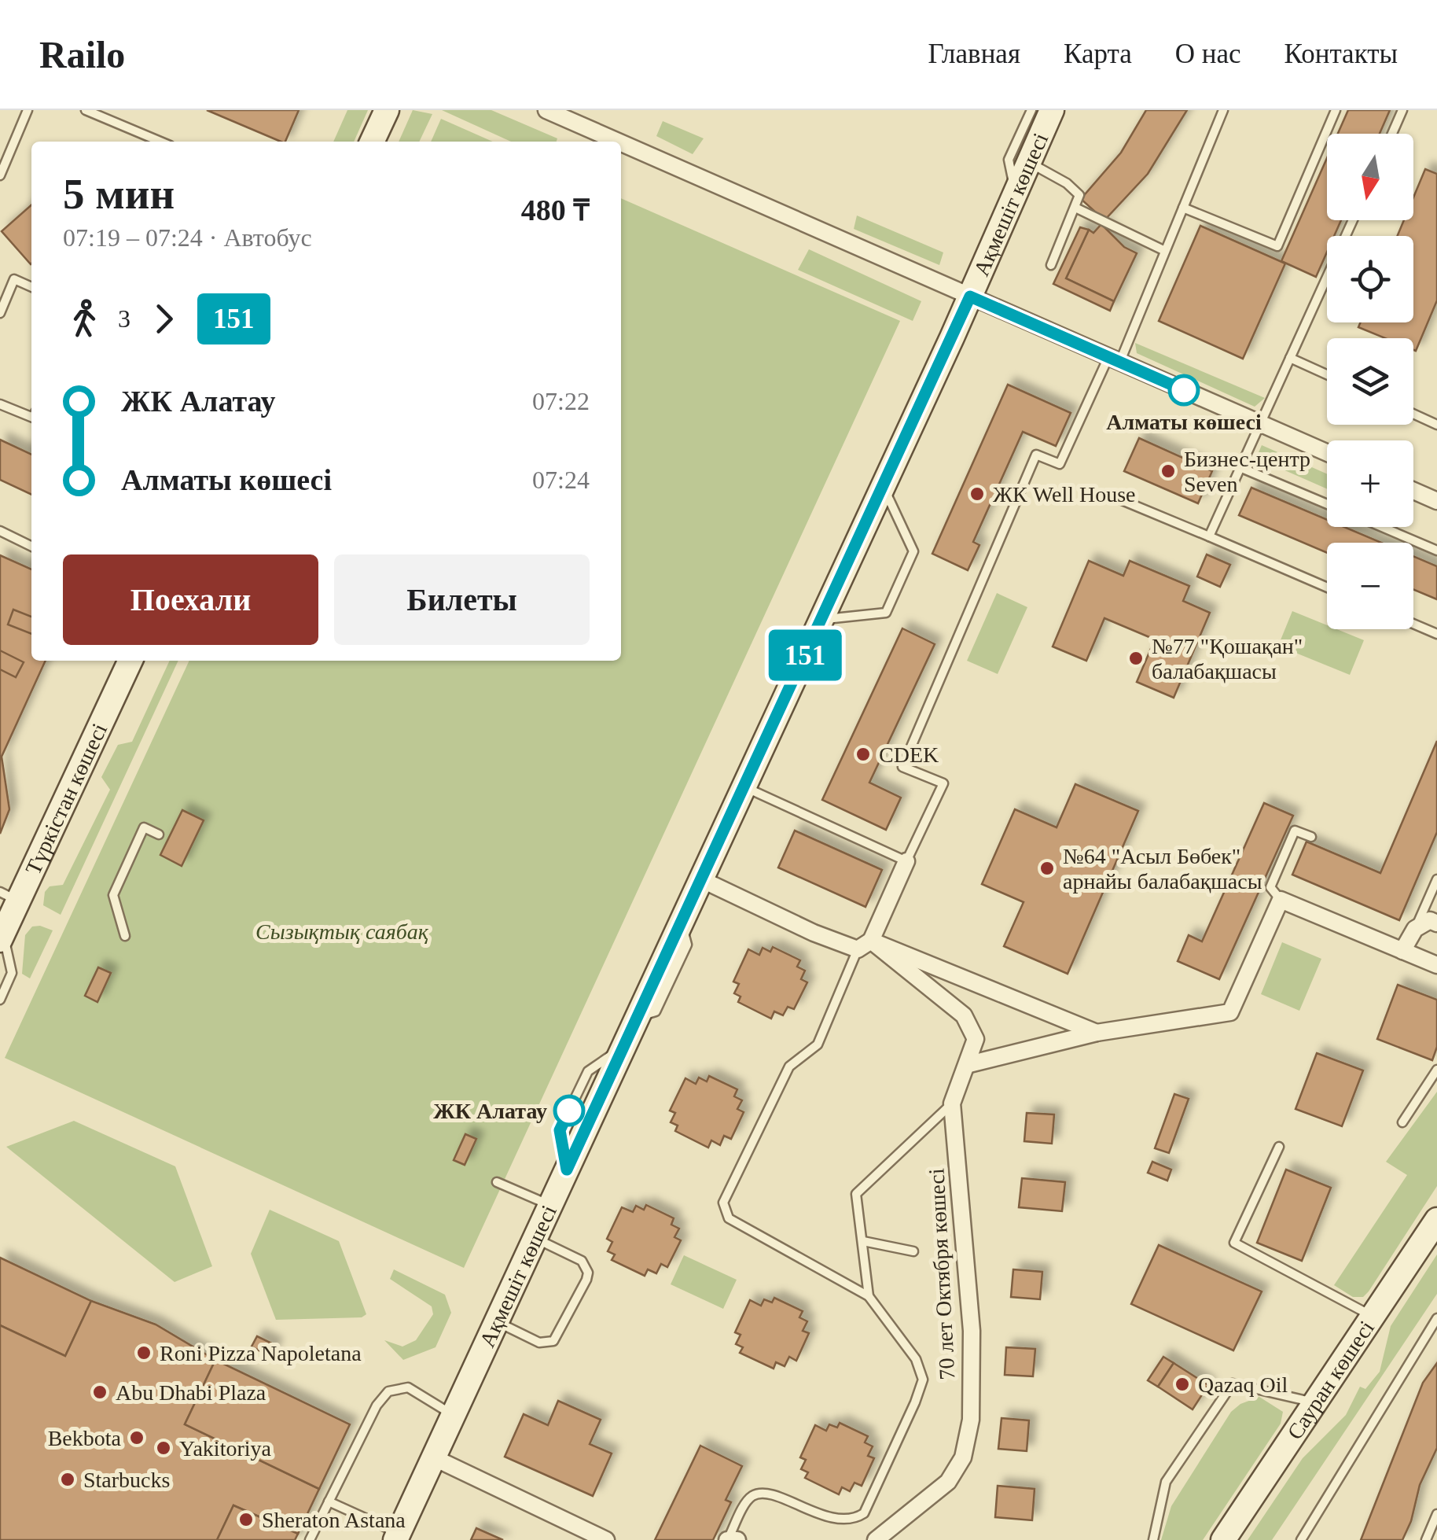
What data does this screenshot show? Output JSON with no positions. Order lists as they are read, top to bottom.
{
  "streets": {
    "main road": ["Ақмешіт көшесі", "Түркістан көшесі", "Сауран көшесі"],
    "street": ["70 лет Октября көшесі"]
  },
  "crossings": [
    ["Ақмешіт көшесі", "70 лет Октября көшесі"]
  ],
  "parks": ["Сызықтық саябақ"],
  "places": [
    "Алматы көшесі",
    "Бизнес-центр Seven",
    "ЖК Well House",
    "№77 \"Қошақан\" балабақшасы",
    "CDEK",
    "№64 \"Асыл Бөбек\" арнайы балабақшасы",
    "ЖК Алатау",
    "Roni Pizza Napoletana",
    "Qazaq Oil",
    "Abu Dhabi Plaza",
    "Bekbota",
    "Yakitoriya",
    "Starbucks",
    "Sheraton Astana"
  ],
  "lines": ["bus line 151"],
  "north": "bottom",
  "page": {
    "header": "Railo",
    "nav": [
      "Главная",
      "Карта",
      "О нас",
      "Контакты"
    ],
    "on_map": "151",
    "map_buttons": ["+", "−"],
    "heading": ["5 мин", "07:19 – 07:24 · Автобус", "480 ₸"],
    "legs": ["3", "151"],
    "list": [
      {
        "name": "ЖК Алатау",
        "value": "07:22"
      },
      {
        "name": "Алматы көшесі",
        "value": "07:24"
      }
    ],
    "buttons": ["Поехали", "Билеты"]
  }
}
